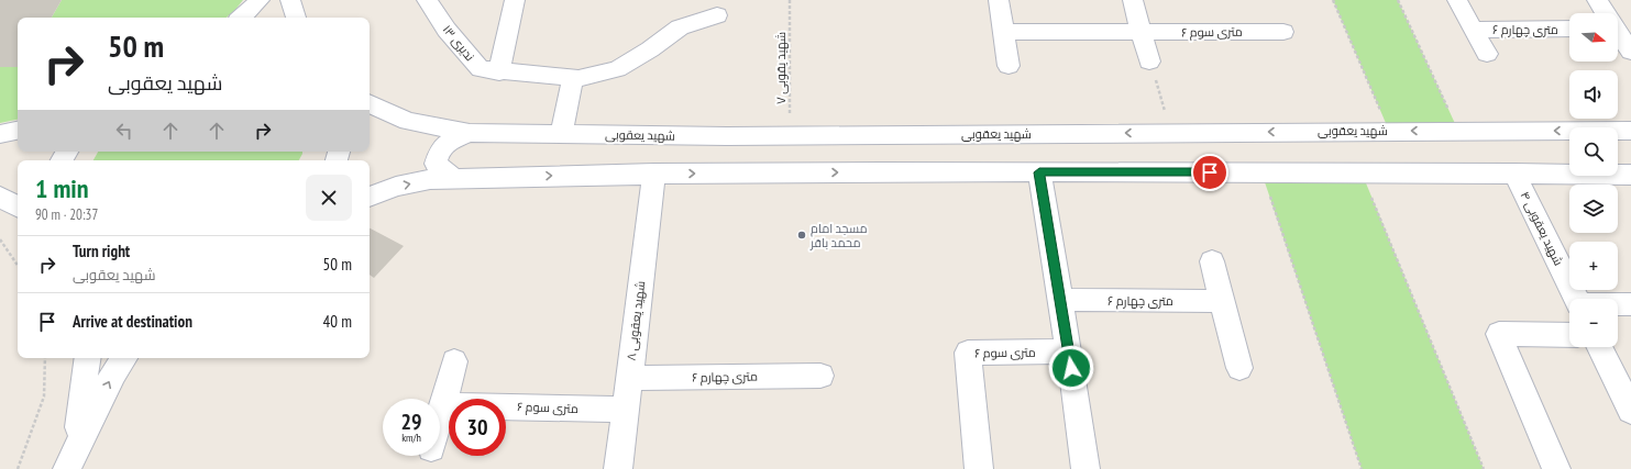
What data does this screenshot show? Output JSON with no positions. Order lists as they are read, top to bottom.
{
  "streets": {
    "street": [
      "۶ متری چهارم",
      "۶ متری سوم",
      "ندیری ۱۳",
      "شهید یعقوبی",
      "شهید یعقوبی ۴",
      "شهید یعقوبی ۸"
    ],
    "path": ["شهید یقوبی ۷"]
  },
  "crossings": [
    ["۶ متری چهارم", "شهید یعقوبی ۸"],
    ["۶ متری سوم", "شهید یعقوبی ۸"],
    ["شهید یقوبی ۷", "شهید یعقوبی"]
  ],
  "places": ["مسجد امام محمد باقر"],
  "north": "right",
  "page": {
    "map_buttons": ["+", "−"],
    "turn": ["50 m", "شهید یعقوبی"],
    "heading": ["1 min", "90 m · 20:37"],
    "list": [
      {
        "name": "Turn right",
        "note": "شهید یعقوبی",
        "value": "50 m"
      },
      {
        "name": "Arrive at destination",
        "value": "40 m"
      }
    ],
    "speed": "29 km/h",
    "limit": "30"
  }
}
